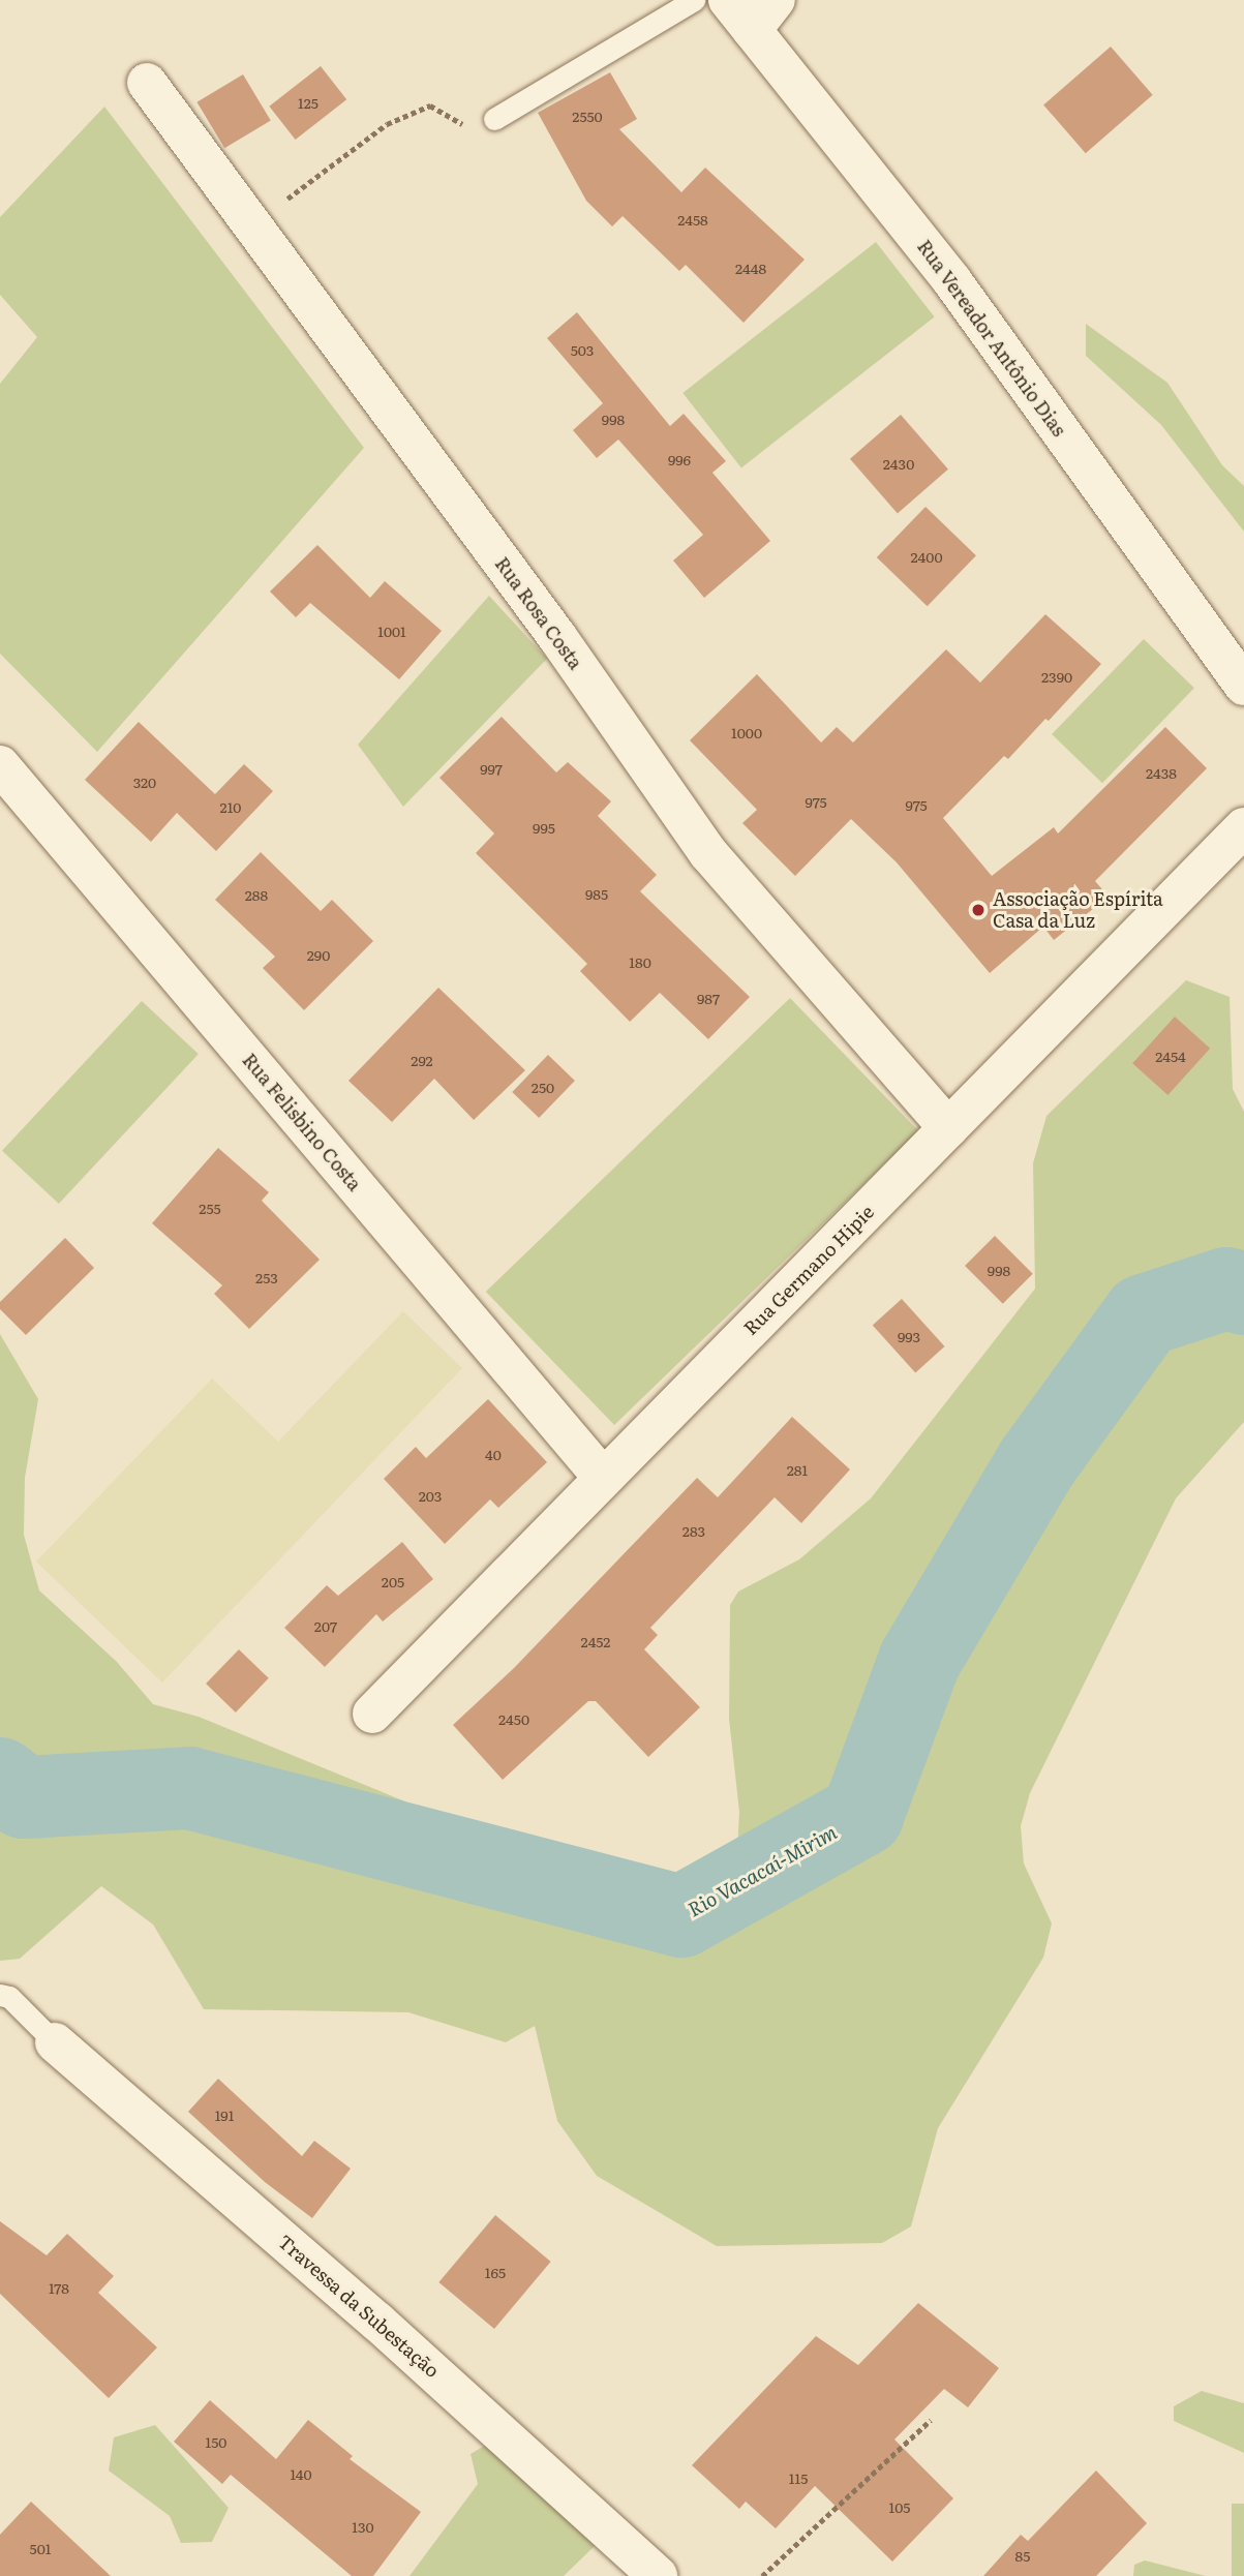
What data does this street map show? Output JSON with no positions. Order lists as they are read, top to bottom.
{
  "streets": {
    "street": [
      "Rua Vereador Antônio Dias",
      "Rua Rosa Costa",
      "Rua Felisbino Costa",
      "Rua Germano Hipie",
      "Travessa da Subestação"
    ]
  },
  "crossings": [
    ["Rua Rosa Costa", "Rua Germano Hipie"],
    ["Rua Felisbino Costa", "Rua Germano Hipie"]
  ],
  "water": ["Rio Vacacaí-Mirim"],
  "places": ["Associação Espírita Casa da Luz"],
  "house_numbers": [
    "125",
    "2550",
    "2458",
    "2448",
    "503",
    "998",
    "996",
    "2430",
    "2400",
    "1001",
    "2390",
    "1000",
    "997",
    "2438",
    "320",
    "975",
    "975",
    "210",
    "995",
    "985",
    "288",
    "290",
    "180",
    "987",
    "2454",
    "292",
    "250",
    "255",
    "998",
    "253",
    "993",
    "40",
    "281",
    "203",
    "283",
    "205",
    "207",
    "2452",
    "2450",
    "191",
    "165",
    "178",
    "150",
    "140",
    "115",
    "105",
    "130",
    "501",
    "85"
  ]
}
